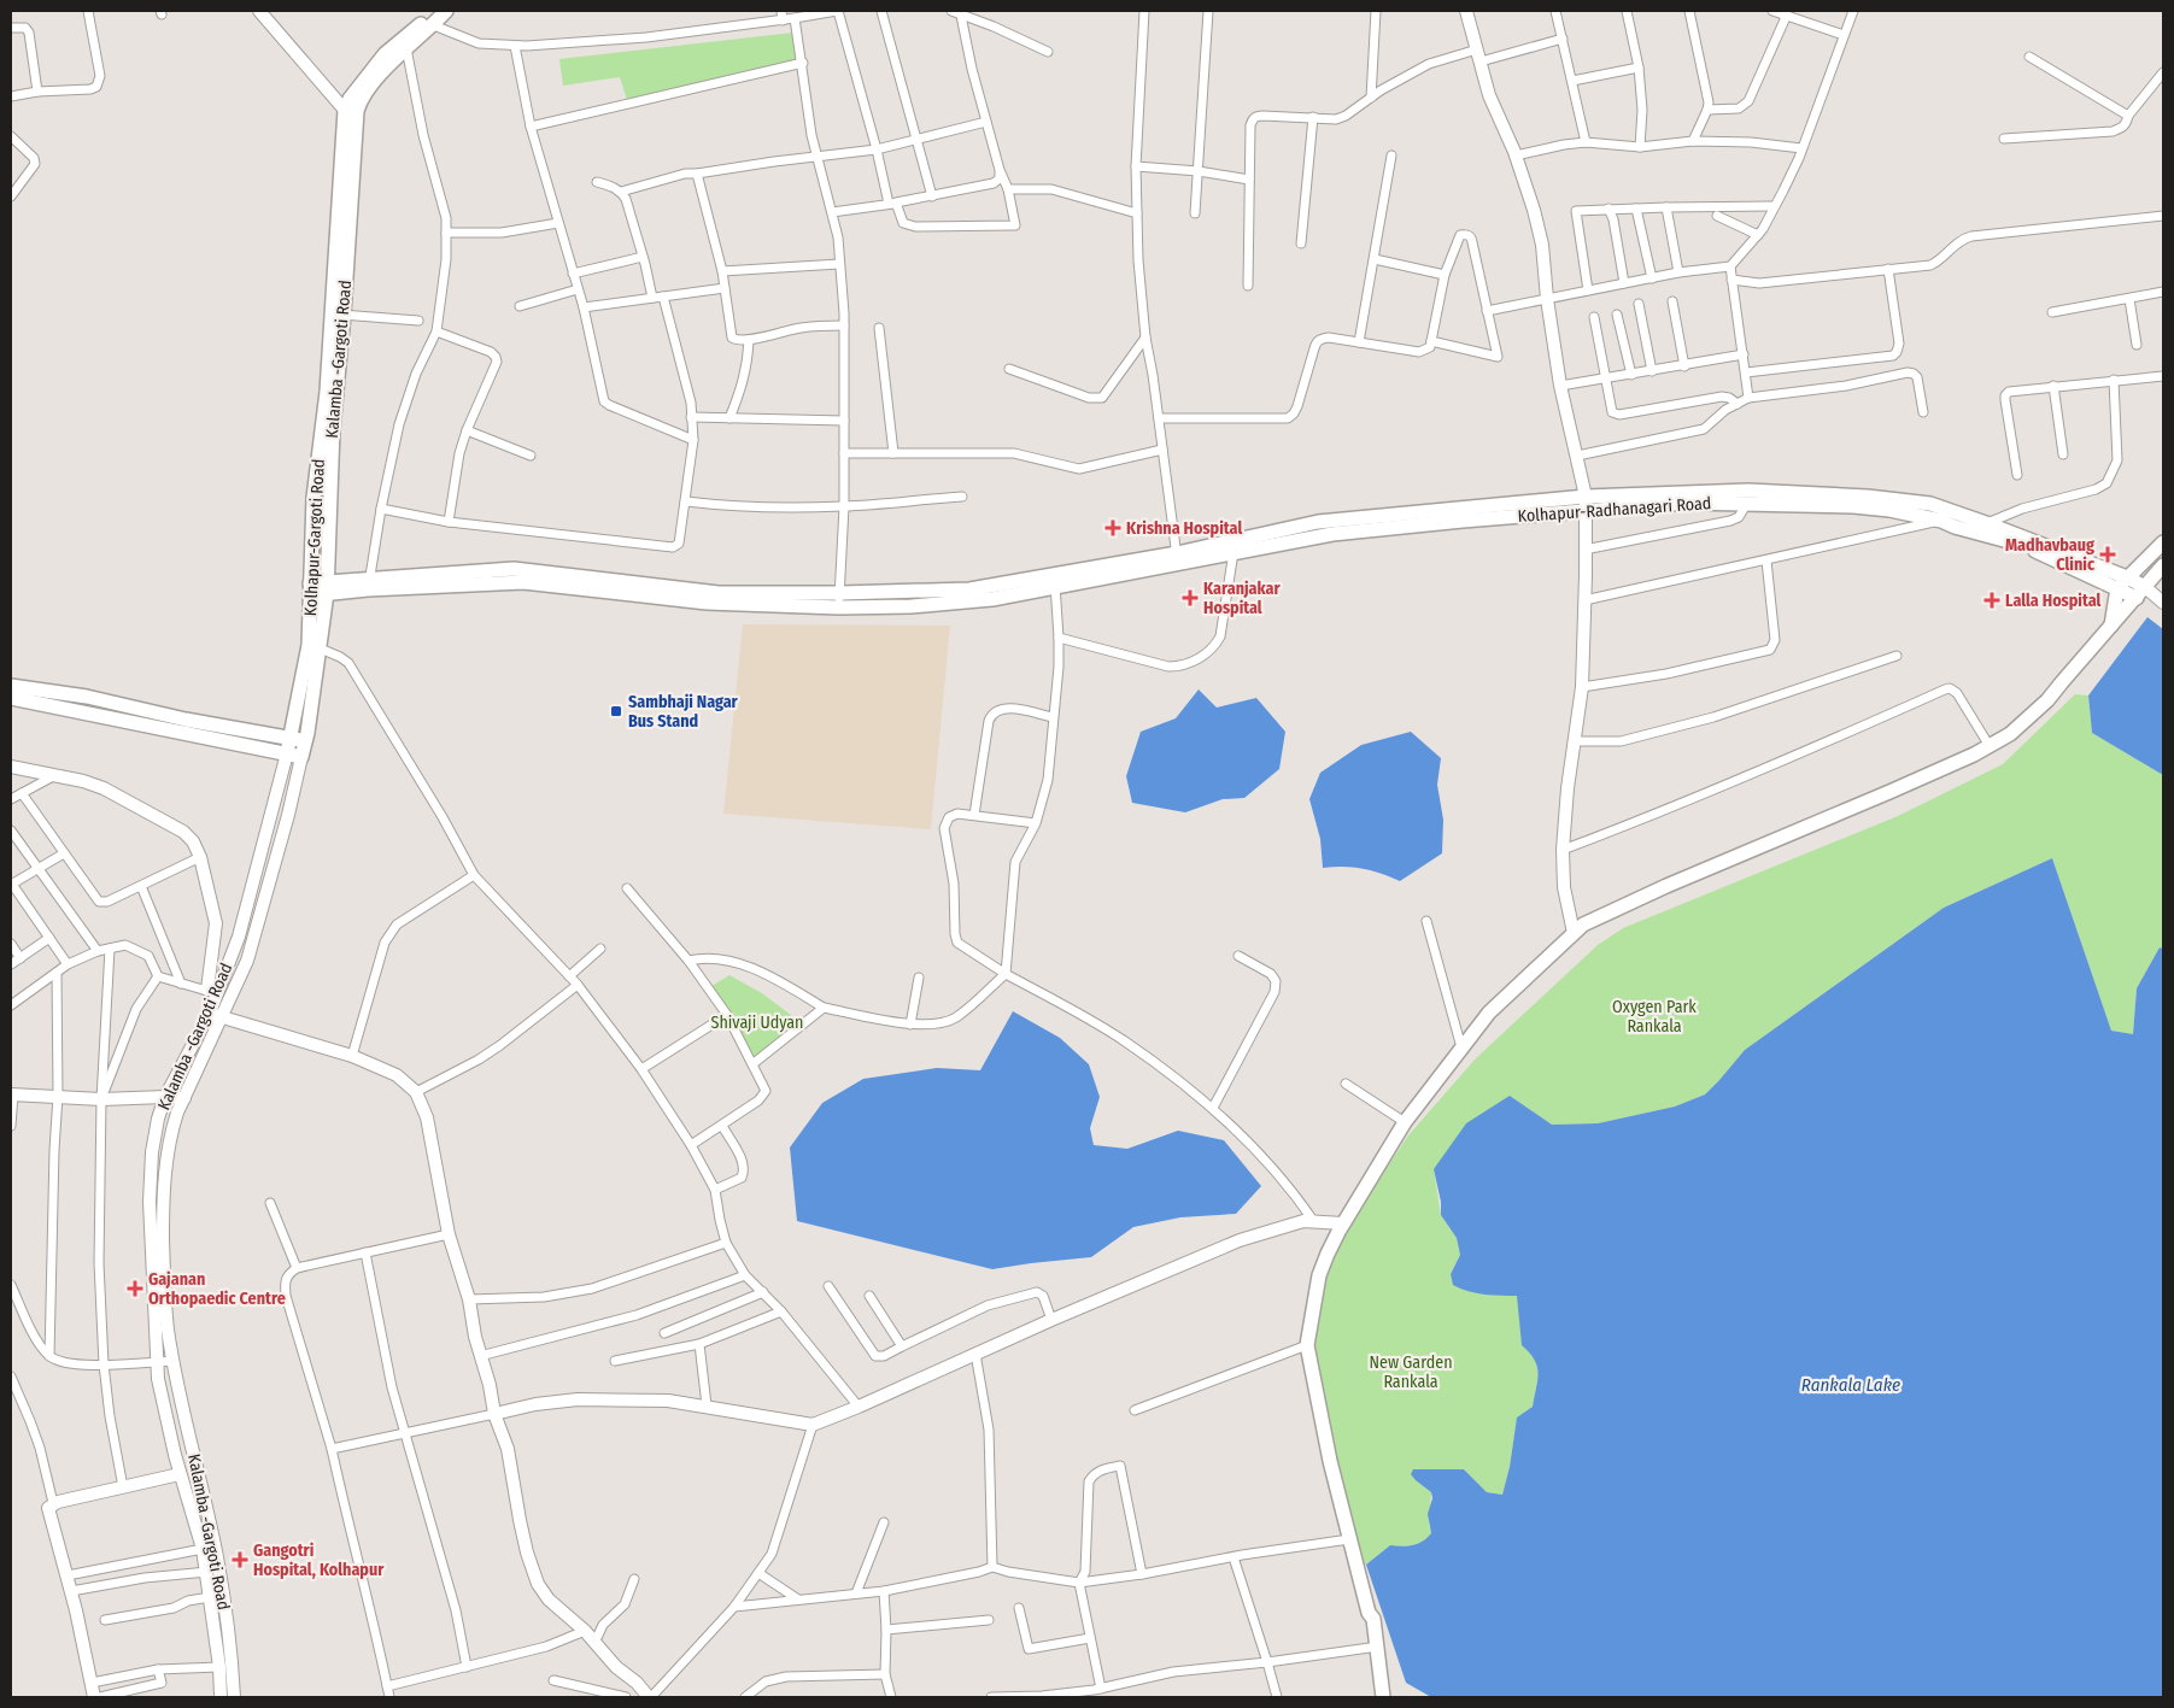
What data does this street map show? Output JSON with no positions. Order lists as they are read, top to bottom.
{
  "streets": {
    "main road": ["Kalamba -Gargoti Road", "Kolhapur-Radhanagari Road", "Kolhapur-Gargoti Road"]
  },
  "crossings": [
    ["Kalamba -Gargoti Road", "Kolhapur-Gargoti Road"]
  ],
  "water": ["Rankala Lake"],
  "parks": ["Oxygen Park Rankala", "Shivaji Udyan", "New Garden Rankala"],
  "places": {
    "health": [
      "Krishna Hospital",
      "Madhavbaug Clinic",
      "Karanjakar Hospital",
      "Lalla Hospital",
      "Gajanan Orthopaedic Centre",
      "Gangotri Hospital, Kolhapur"
    ],
    "transit": ["Sambhaji Nagar Bus Stand"]
  }
}
